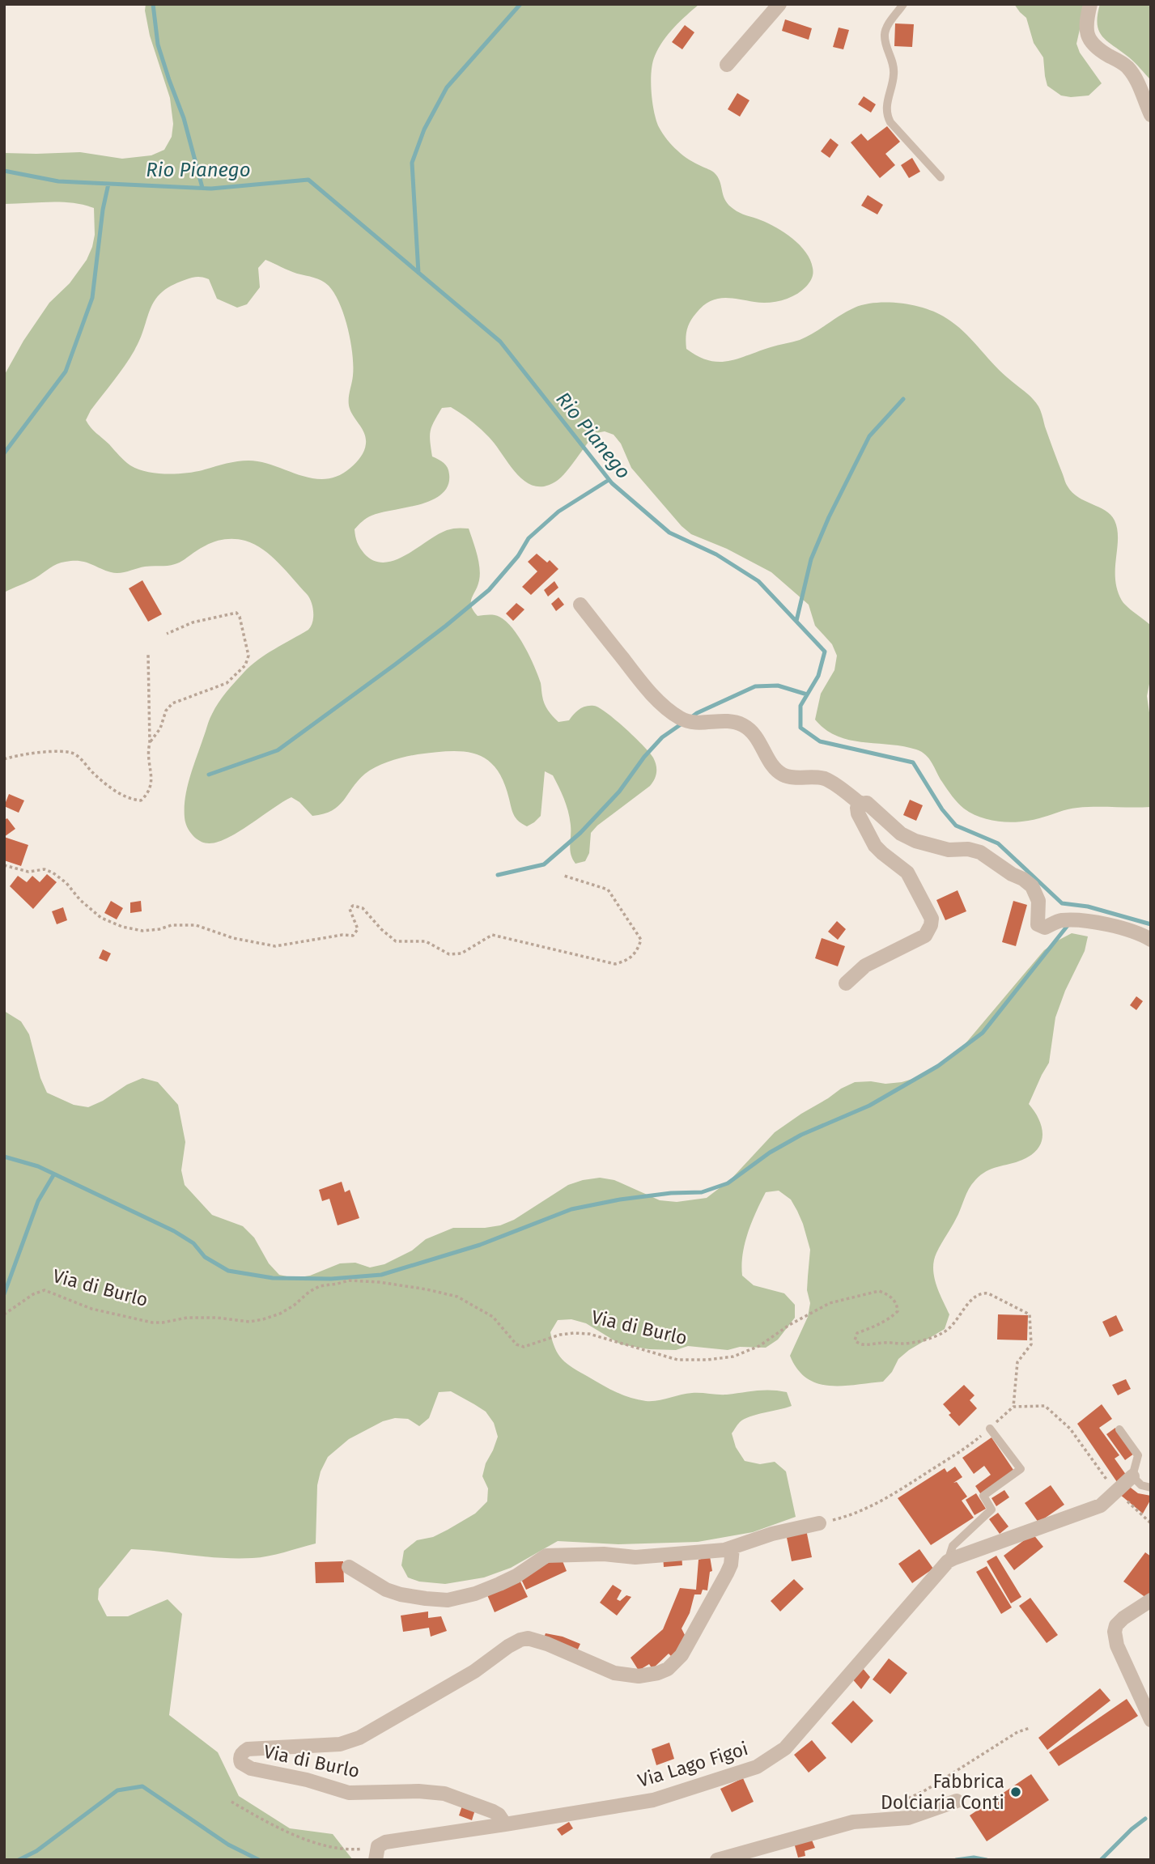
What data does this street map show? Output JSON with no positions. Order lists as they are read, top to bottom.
{
  "streets": {
    "street": ["Via di Burlo", "Via Lago Figoi"]
  },
  "crossings": [
    ["Via di Burlo", "Via Lago Figoi"]
  ],
  "water": ["Rio Pianego"],
  "places": ["Fabbrica Dolciaria Conti"]
}
